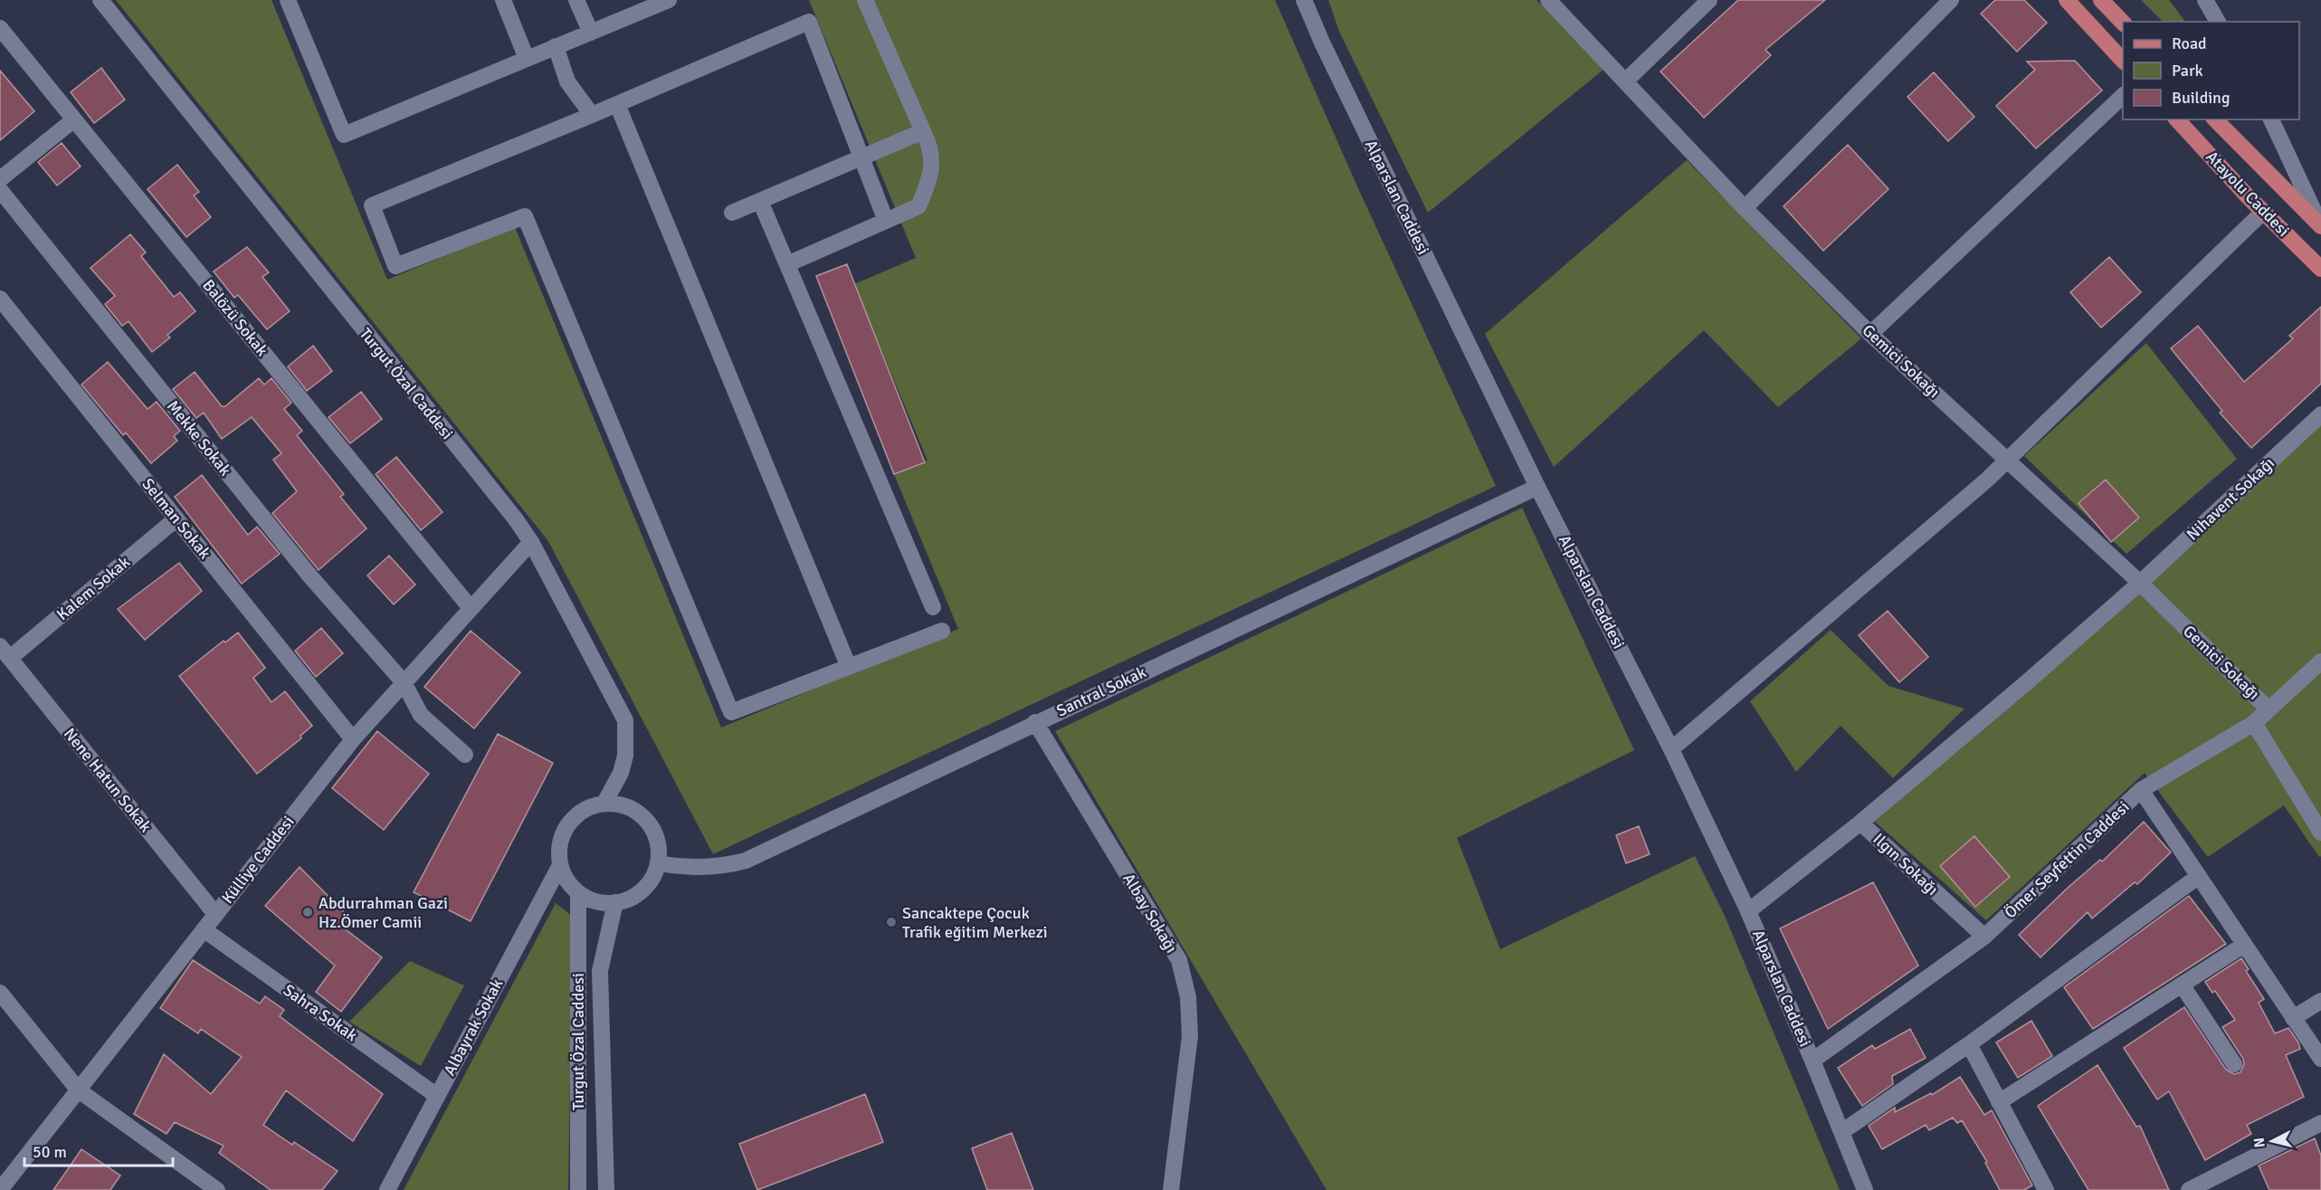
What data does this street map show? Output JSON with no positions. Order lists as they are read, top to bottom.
{
  "streets": {
    "main road": ["Atayolu Caddesi"],
    "street": [
      "Alparslan Caddesi",
      "Balözü Sokak",
      "Gemici Sokağı",
      "Turgut Özal Caddesi",
      "Mekke Sokak",
      "Nihavent Sokağı",
      "Selman Sokak",
      "Kalem Sokak",
      "Santral Sokak",
      "Nene Hatun Sokak",
      "Külliye Caddesi",
      "Ömer Seyfettin Caddesi",
      "Ilgın Sokağı",
      "Albay Sokağı",
      "Sahra Sokak",
      "Albayrak Sokak"
    ]
  },
  "crossings": [
    ["Alparslan Caddesi", "Santral Sokak"],
    ["Alparslan Caddesi", "Ömer Seyfettin Caddesi"],
    ["Alparslan Caddesi", "Ilgın Sokağı"],
    ["Balözü Sokak", "Külliye Caddesi"],
    ["Gemici Sokağı", "Nihavent Sokağı"],
    ["Gemici Sokağı", "Ömer Seyfettin Caddesi"],
    ["Turgut Özal Caddesi", "Santral Sokak"],
    ["Turgut Özal Caddesi", "Külliye Caddesi"],
    ["Turgut Özal Caddesi", "Albayrak Sokak"],
    ["Mekke Sokak", "Külliye Caddesi"],
    ["Nihavent Sokağı", "Ilgın Sokağı"],
    ["Selman Sokak", "Kalem Sokak"],
    ["Selman Sokak", "Külliye Caddesi"],
    ["Kalem Sokak", "Nene Hatun Sokak"],
    ["Santral Sokak", "Albay Sokağı"],
    ["Santral Sokak", "Albayrak Sokak"],
    ["Nene Hatun Sokak", "Külliye Caddesi"],
    ["Külliye Caddesi", "Sahra Sokak"],
    ["Ömer Seyfettin Caddesi", "Ilgın Sokağı"],
    ["Sahra Sokak", "Albayrak Sokak"]
  ],
  "places": ["Abdurrahman Gazi Hz.Ömer Camii", "Sancaktepe Çocuk Trafik eğitim Merkezi"],
  "legend": ["Road", "Park", "Building"],
  "scale_bar": "50 m",
  "north": "left"
}
